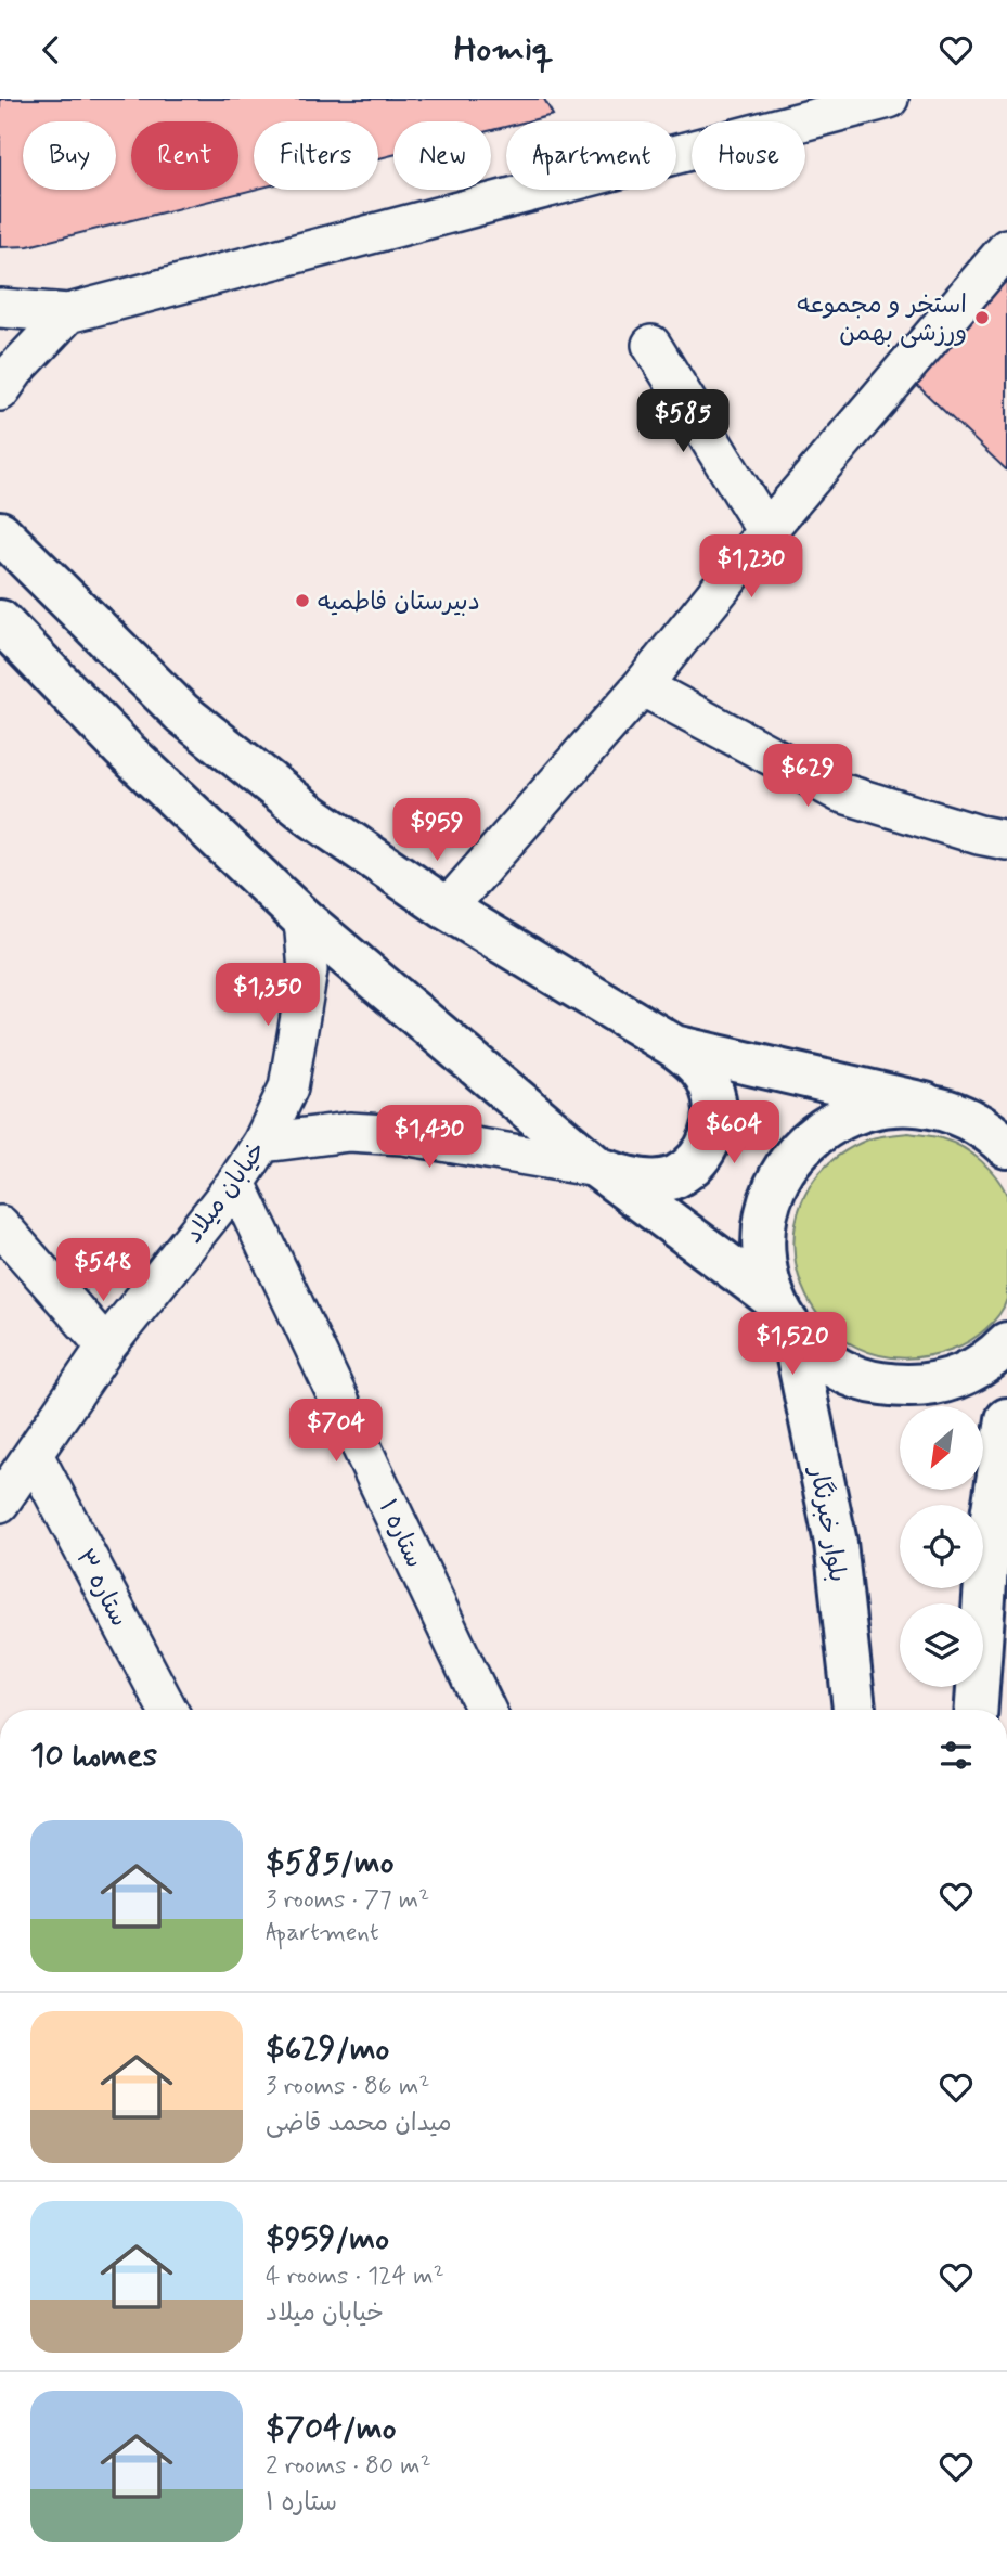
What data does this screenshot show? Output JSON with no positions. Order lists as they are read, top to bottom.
{
  "streets": {
    "main road": ["بلوار خبرنگار"],
    "street": ["خیابان میلاد", "ستاره ۱", "ستاره ۳"]
  },
  "crossings": [
    ["خیابان میلاد", "ستاره ۱"],
    ["خیابان میلاد", "ستاره ۳"]
  ],
  "places": ["استخر و مجموعه ورزشی بهمن", "دبیرستان فاطمیه"],
  "north": "bottom left",
  "page": {
    "header": "Homiq",
    "chip": [
      "Buy",
      "Rent",
      "Filters",
      "New",
      "Apartment",
      "House"
    ],
    "price": [
      "$585",
      "$1,230",
      "$629",
      "$959",
      "$1,350",
      "$604",
      "$1,430",
      "$548",
      "$1,520",
      "$704"
    ],
    "heading": "10 homes",
    "list": [
      {
        "name": "$585/mo",
        "note": "3 rooms · 77 m² · Apartment"
      },
      {
        "name": "$629/mo",
        "note": "3 rooms · 86 m² · میدان محمد قاضی"
      },
      {
        "name": "$959/mo",
        "note": "4 rooms · 124 m² · خیابان میلاد"
      },
      {
        "name": "$704/mo",
        "note": "2 rooms · 80 m² · ستاره ۱"
      }
    ]
  }
}
